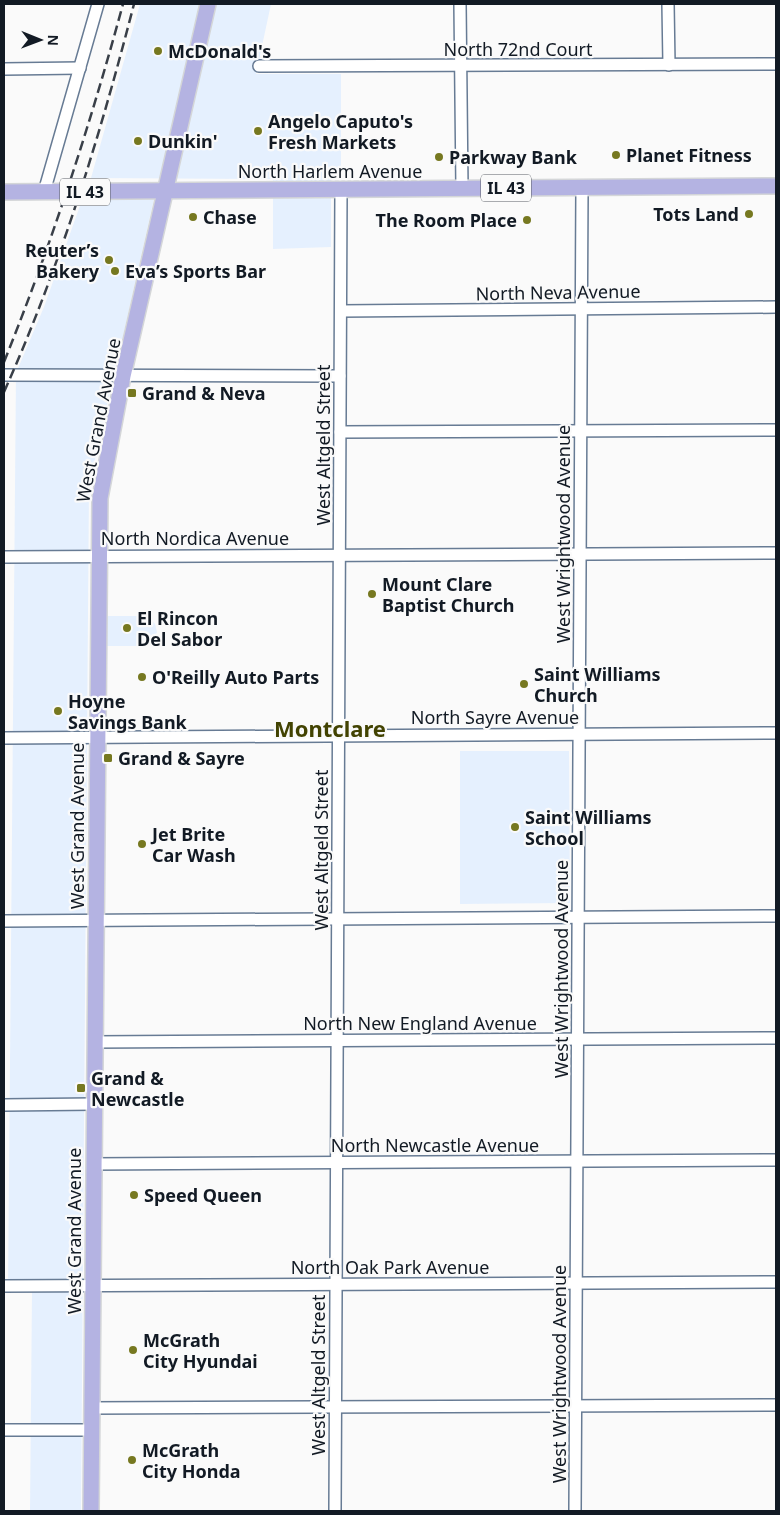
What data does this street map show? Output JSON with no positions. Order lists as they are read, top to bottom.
{
  "streets": {
    "main road": ["North Harlem Avenue", "IL 43", "West Grand Avenue"],
    "street": [
      "North 72nd Court",
      "North Neva Avenue",
      "West Altgeld Street",
      "West Wrightwood Avenue",
      "North Nordica Avenue",
      "North Sayre Avenue",
      "North New England Avenue",
      "North Newcastle Avenue",
      "North Oak Park Avenue"
    ]
  },
  "crossings": [
    ["North Harlem Avenue", "West Grand Avenue"],
    ["North Harlem Avenue", "West Altgeld Street"],
    ["North Harlem Avenue", "West Wrightwood Avenue"],
    ["North Neva Avenue", "West Altgeld Street"],
    ["North Neva Avenue", "West Wrightwood Avenue"],
    ["West Grand Avenue", "North Nordica Avenue"],
    ["West Grand Avenue", "North Sayre Avenue"],
    ["West Grand Avenue", "North New England Avenue"],
    ["West Grand Avenue", "North Newcastle Avenue"],
    ["West Grand Avenue", "North Oak Park Avenue"],
    ["West Altgeld Street", "North Nordica Avenue"],
    ["West Altgeld Street", "North Sayre Avenue"],
    ["West Altgeld Street", "North New England Avenue"],
    ["West Altgeld Street", "North Newcastle Avenue"],
    ["West Altgeld Street", "North Oak Park Avenue"],
    ["West Wrightwood Avenue", "North Nordica Avenue"],
    ["West Wrightwood Avenue", "North Sayre Avenue"],
    ["West Wrightwood Avenue", "North New England Avenue"],
    ["West Wrightwood Avenue", "North Newcastle Avenue"],
    ["West Wrightwood Avenue", "North Oak Park Avenue"]
  ],
  "districts": ["Montclare"],
  "places": {
    "other": [
      "McDonald's",
      "Angelo Caputo's Fresh Markets",
      "Dunkin'",
      "Planet Fitness",
      "Parkway Bank",
      "Tots Land",
      "Chase",
      "The Room Place",
      "Reuter’s Bakery",
      "Eva’s Sports Bar",
      "Mount Clare Baptist Church",
      "El Rincon Del Sabor",
      "O'Reilly Auto Parts",
      "Saint Williams Church",
      "Hoyne Savings Bank",
      "Saint Williams School",
      "Jet Brite Car Wash",
      "Speed Queen",
      "McGrath City Hyundai",
      "McGrath City Honda"
    ],
    "transit": ["Grand & Neva", "Grand & Sayre", "Grand & Newcastle"]
  },
  "north": "right"
}
